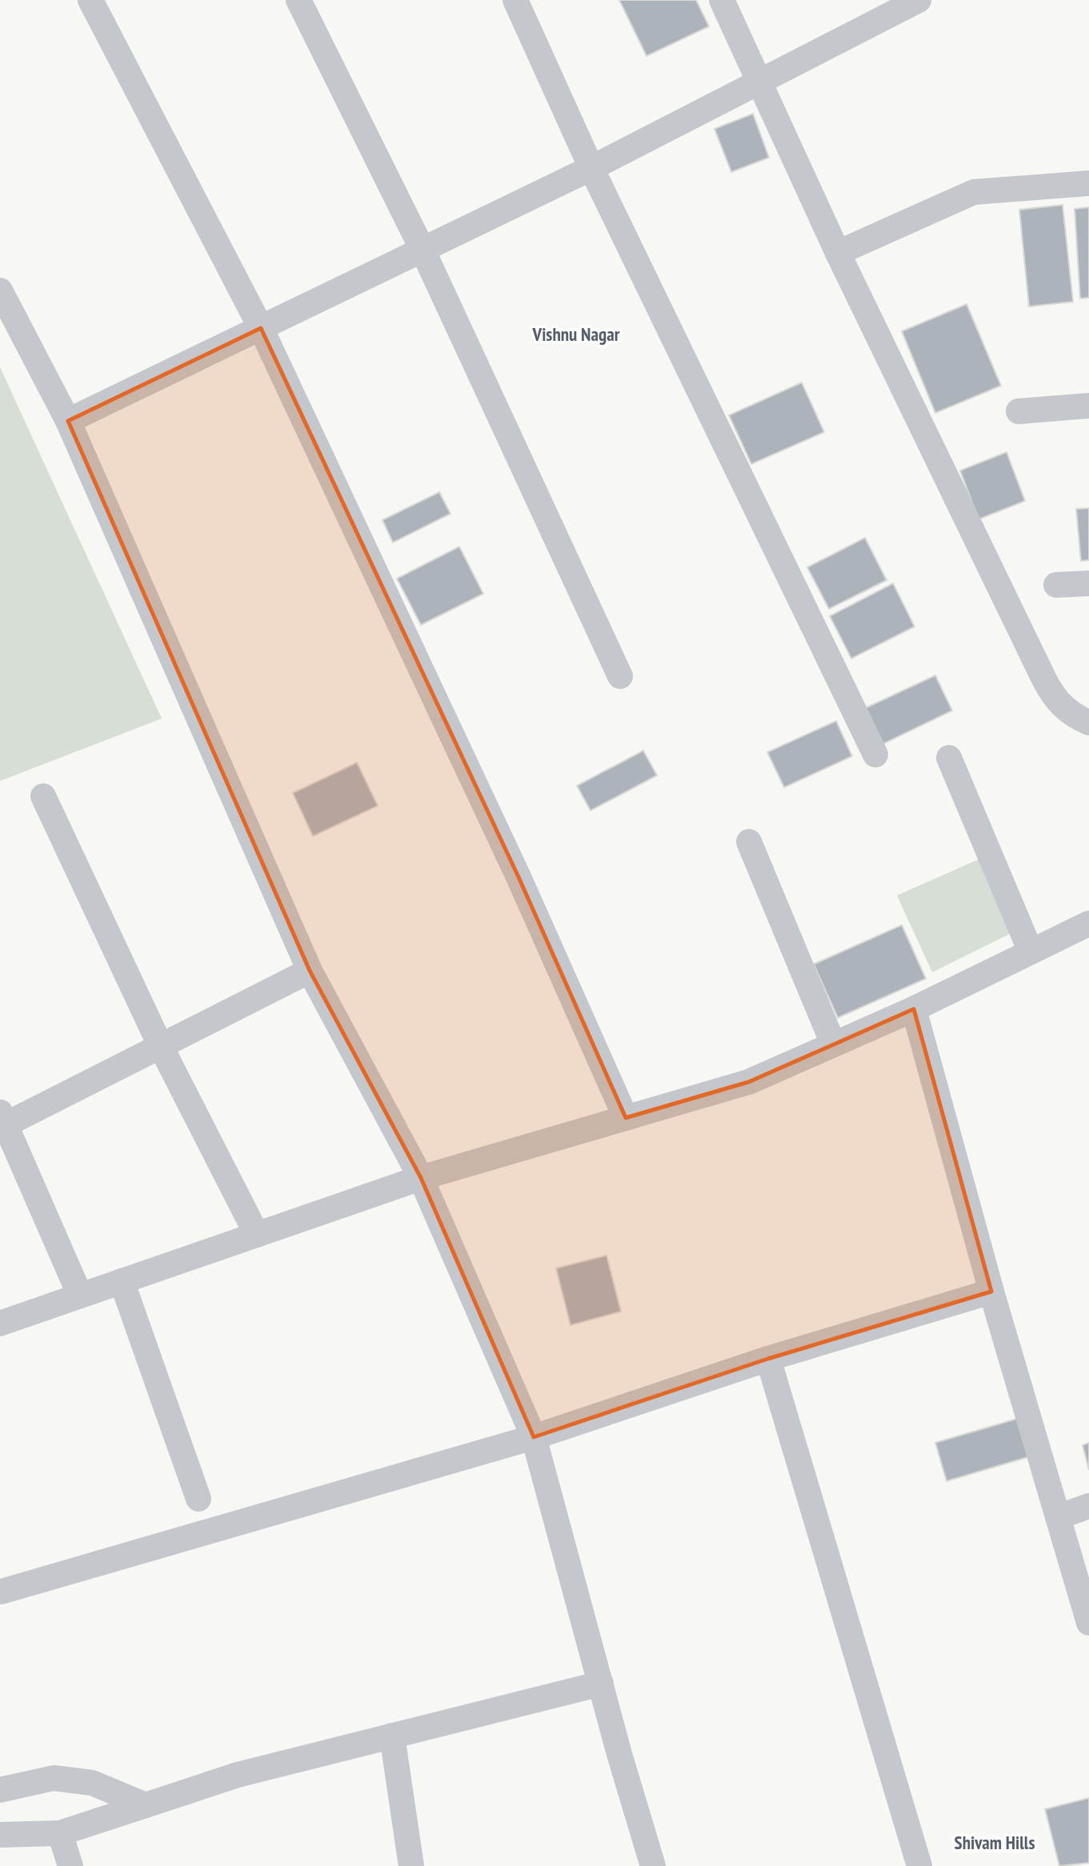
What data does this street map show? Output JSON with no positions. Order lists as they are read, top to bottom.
{
  "districts": ["Vishnu Nagar", "Shivam Hills"]
}
